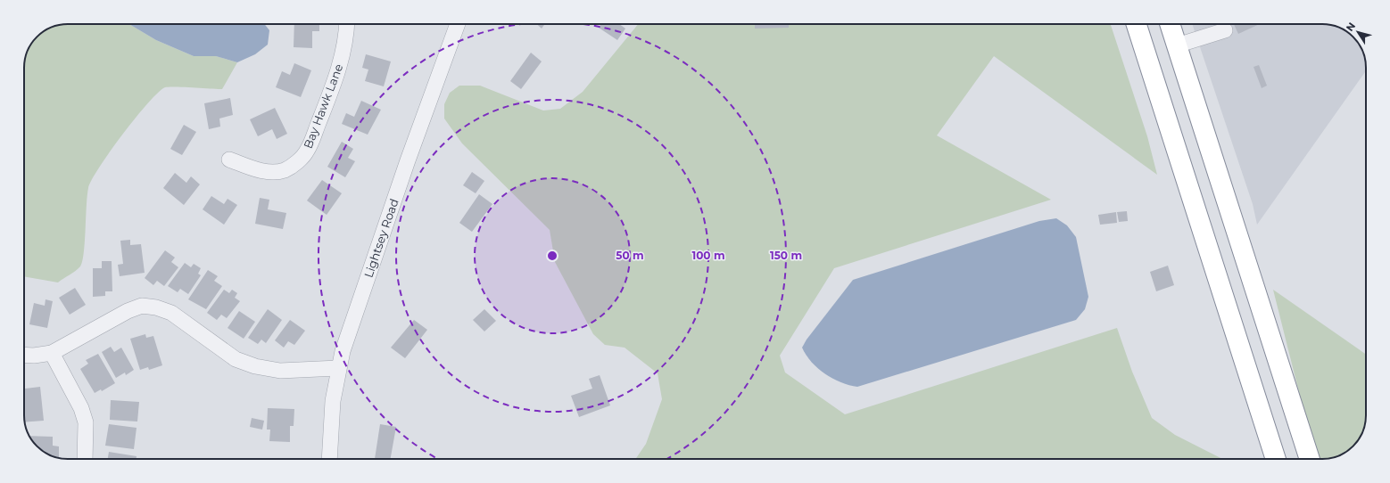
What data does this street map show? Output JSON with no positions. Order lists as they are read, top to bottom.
{
  "streets": {
    "street": ["Bay Hawk Lane", "Lightsey Road"]
  },
  "north": "top left",
  "rings": ["50 m", "100 m", "150 m"]
}
